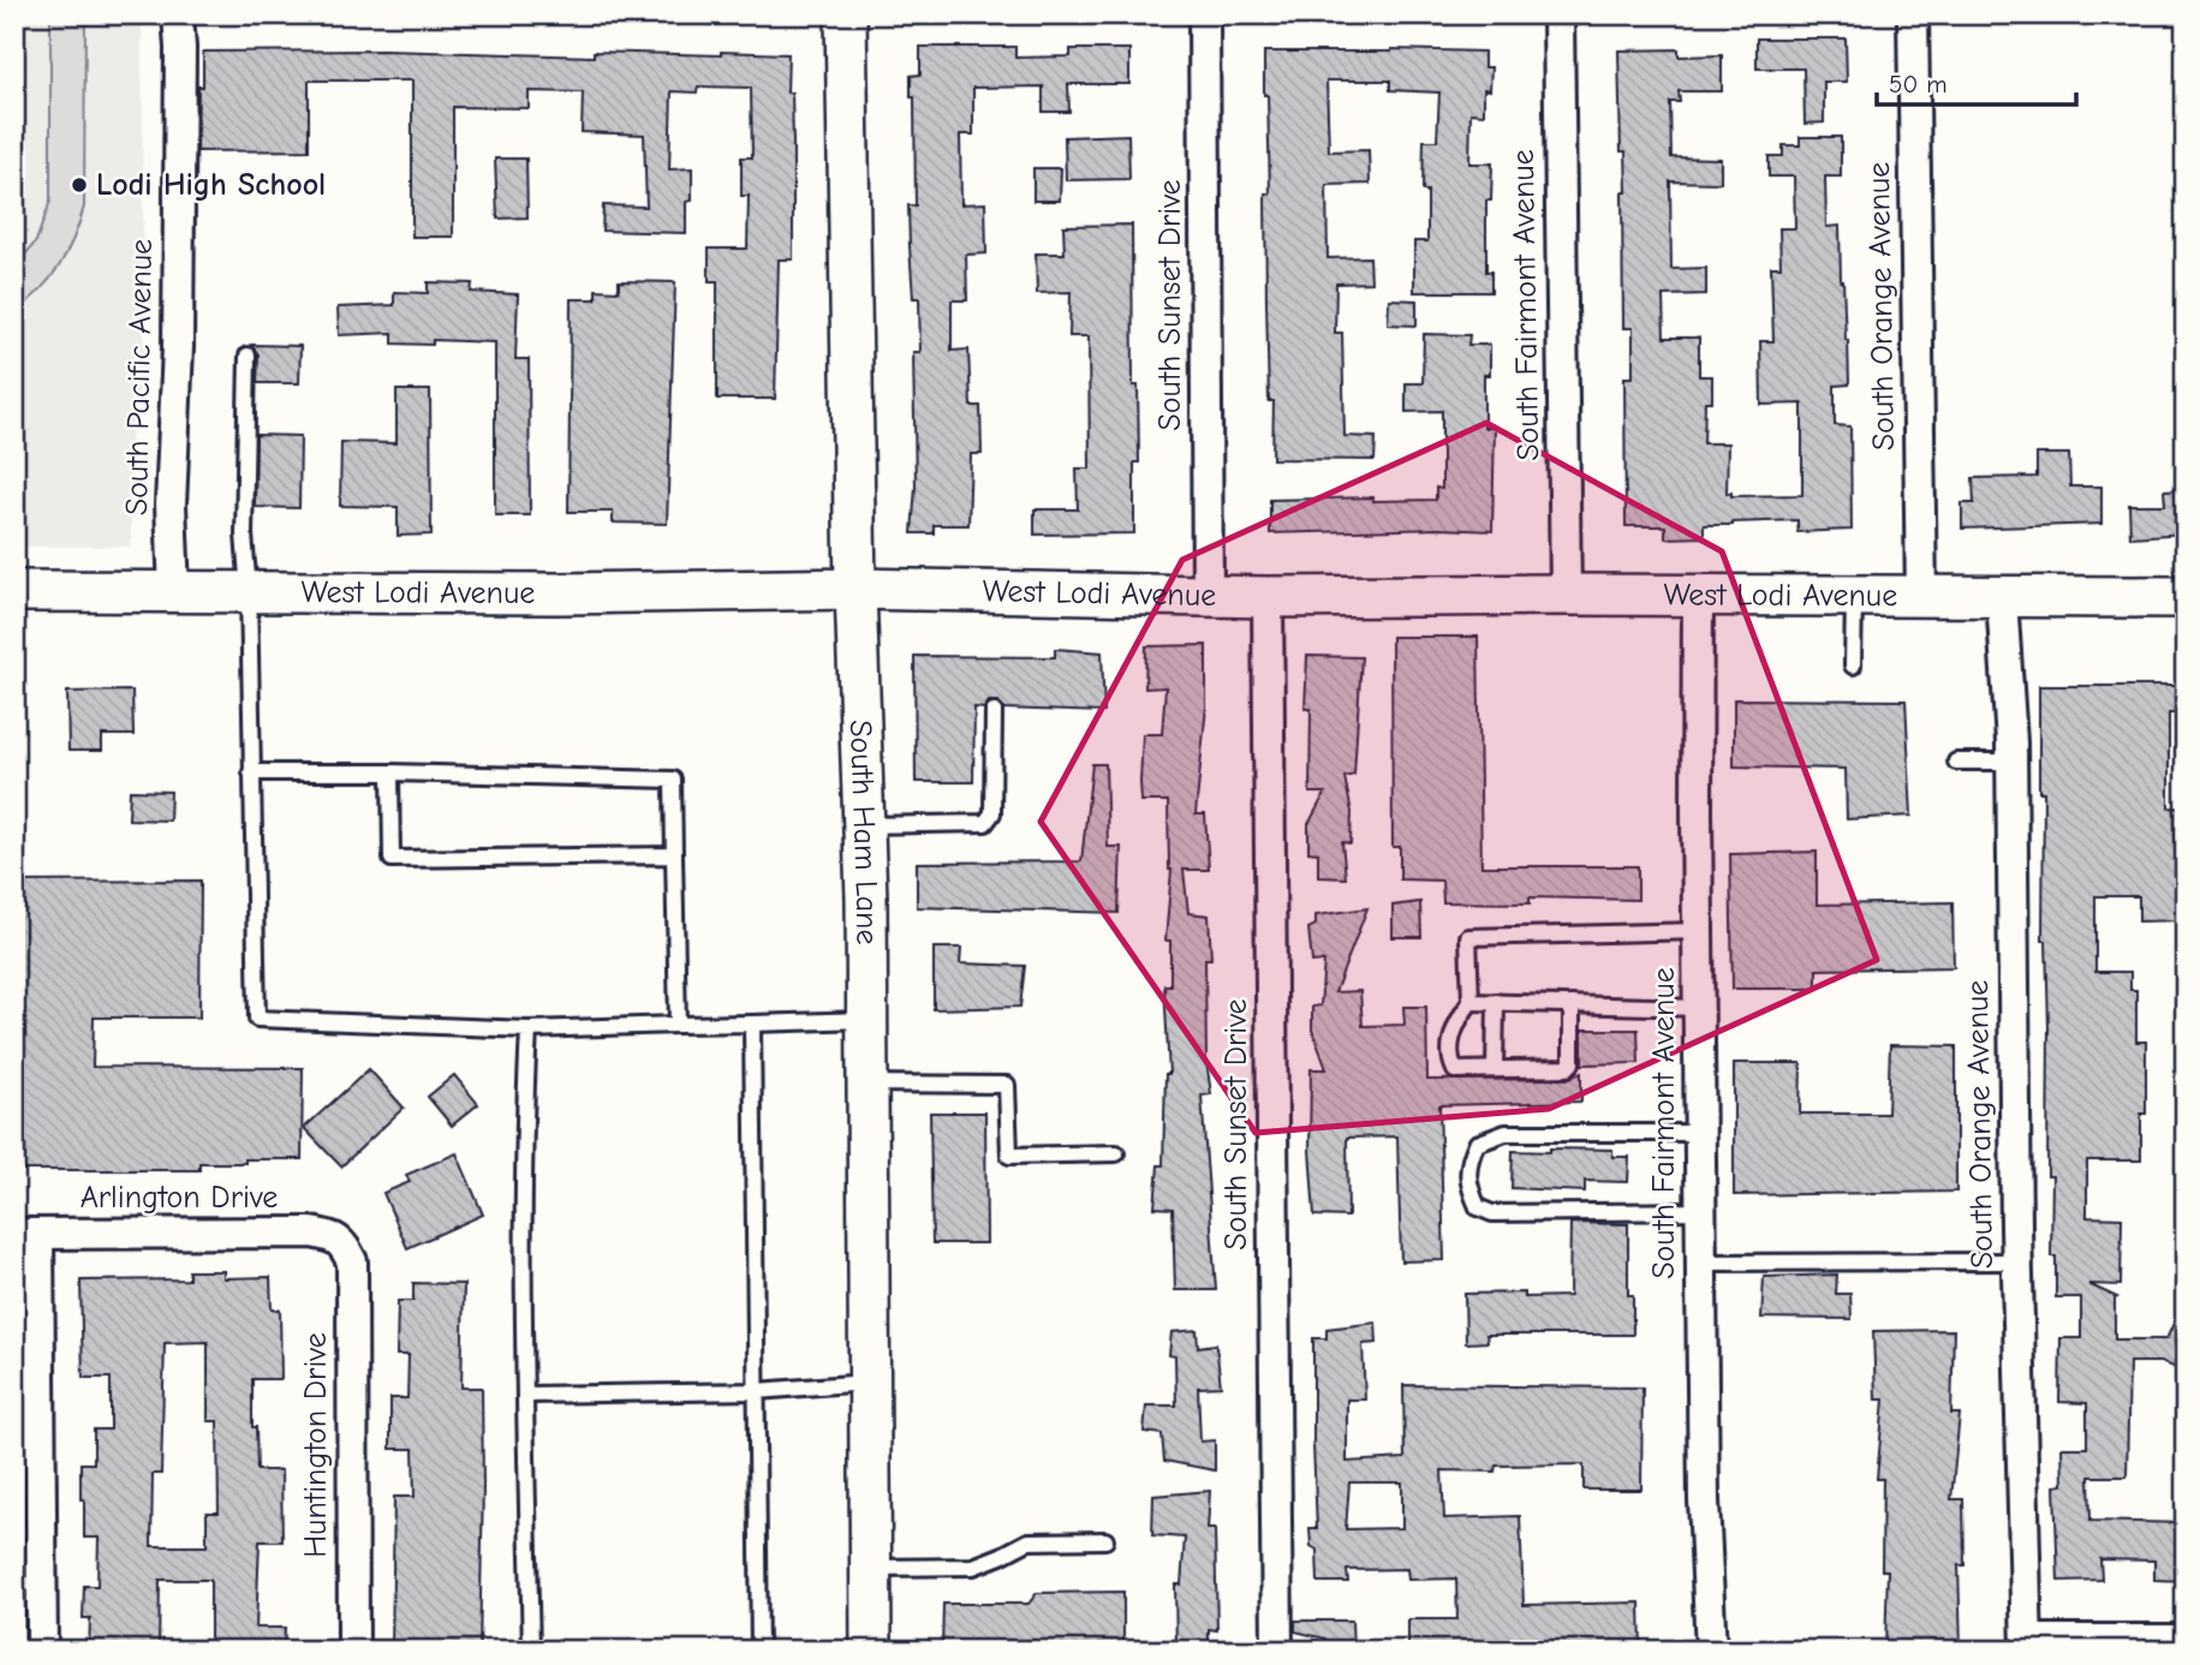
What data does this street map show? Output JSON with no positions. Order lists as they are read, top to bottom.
{
  "streets": {
    "main road": ["West Lodi Avenue", "South Ham Lane"],
    "street": [
      "South Sunset Drive",
      "South Fairmont Avenue",
      "South Orange Avenue",
      "South Pacific Avenue",
      "Arlington Drive",
      "Huntington Drive"
    ]
  },
  "crossings": [
    ["South Sunset Drive", "West Lodi Avenue"],
    ["South Fairmont Avenue", "West Lodi Avenue"],
    ["South Orange Avenue", "West Lodi Avenue"],
    ["South Pacific Avenue", "West Lodi Avenue"],
    ["West Lodi Avenue", "South Ham Lane"],
    ["Arlington Drive", "Huntington Drive"]
  ],
  "places": ["Lodi High School"],
  "scale_bar": "50 m"
}
